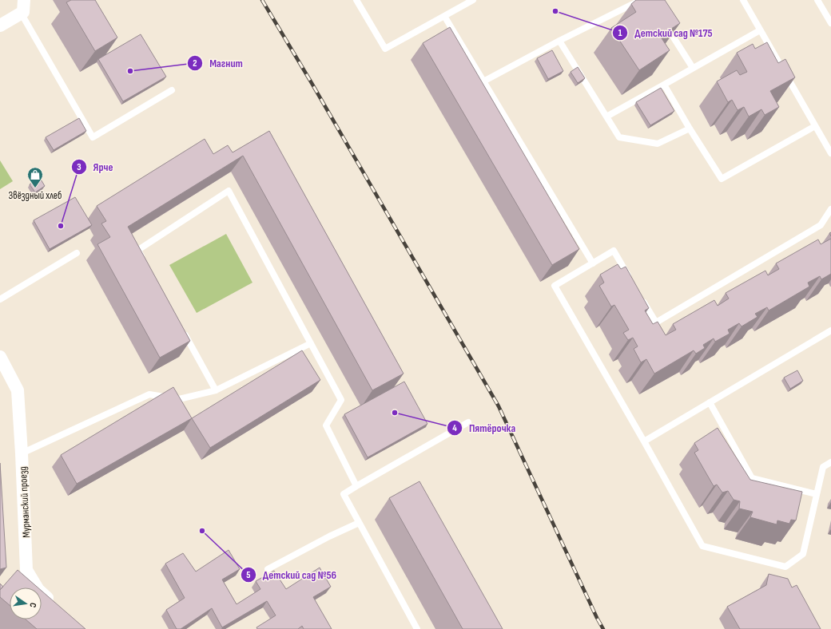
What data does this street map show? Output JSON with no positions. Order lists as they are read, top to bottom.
{
  "streets": {
    "street": ["Мурманский проезд"]
  },
  "places": {
    "other": [
      "Детский сад №175",
      "Магнит",
      "Ярче",
      "Пятёрочка",
      "Детский сад №56"
    ],
    "shop": ["Звёздный хлеб"]
  },
  "north": "right"
}
